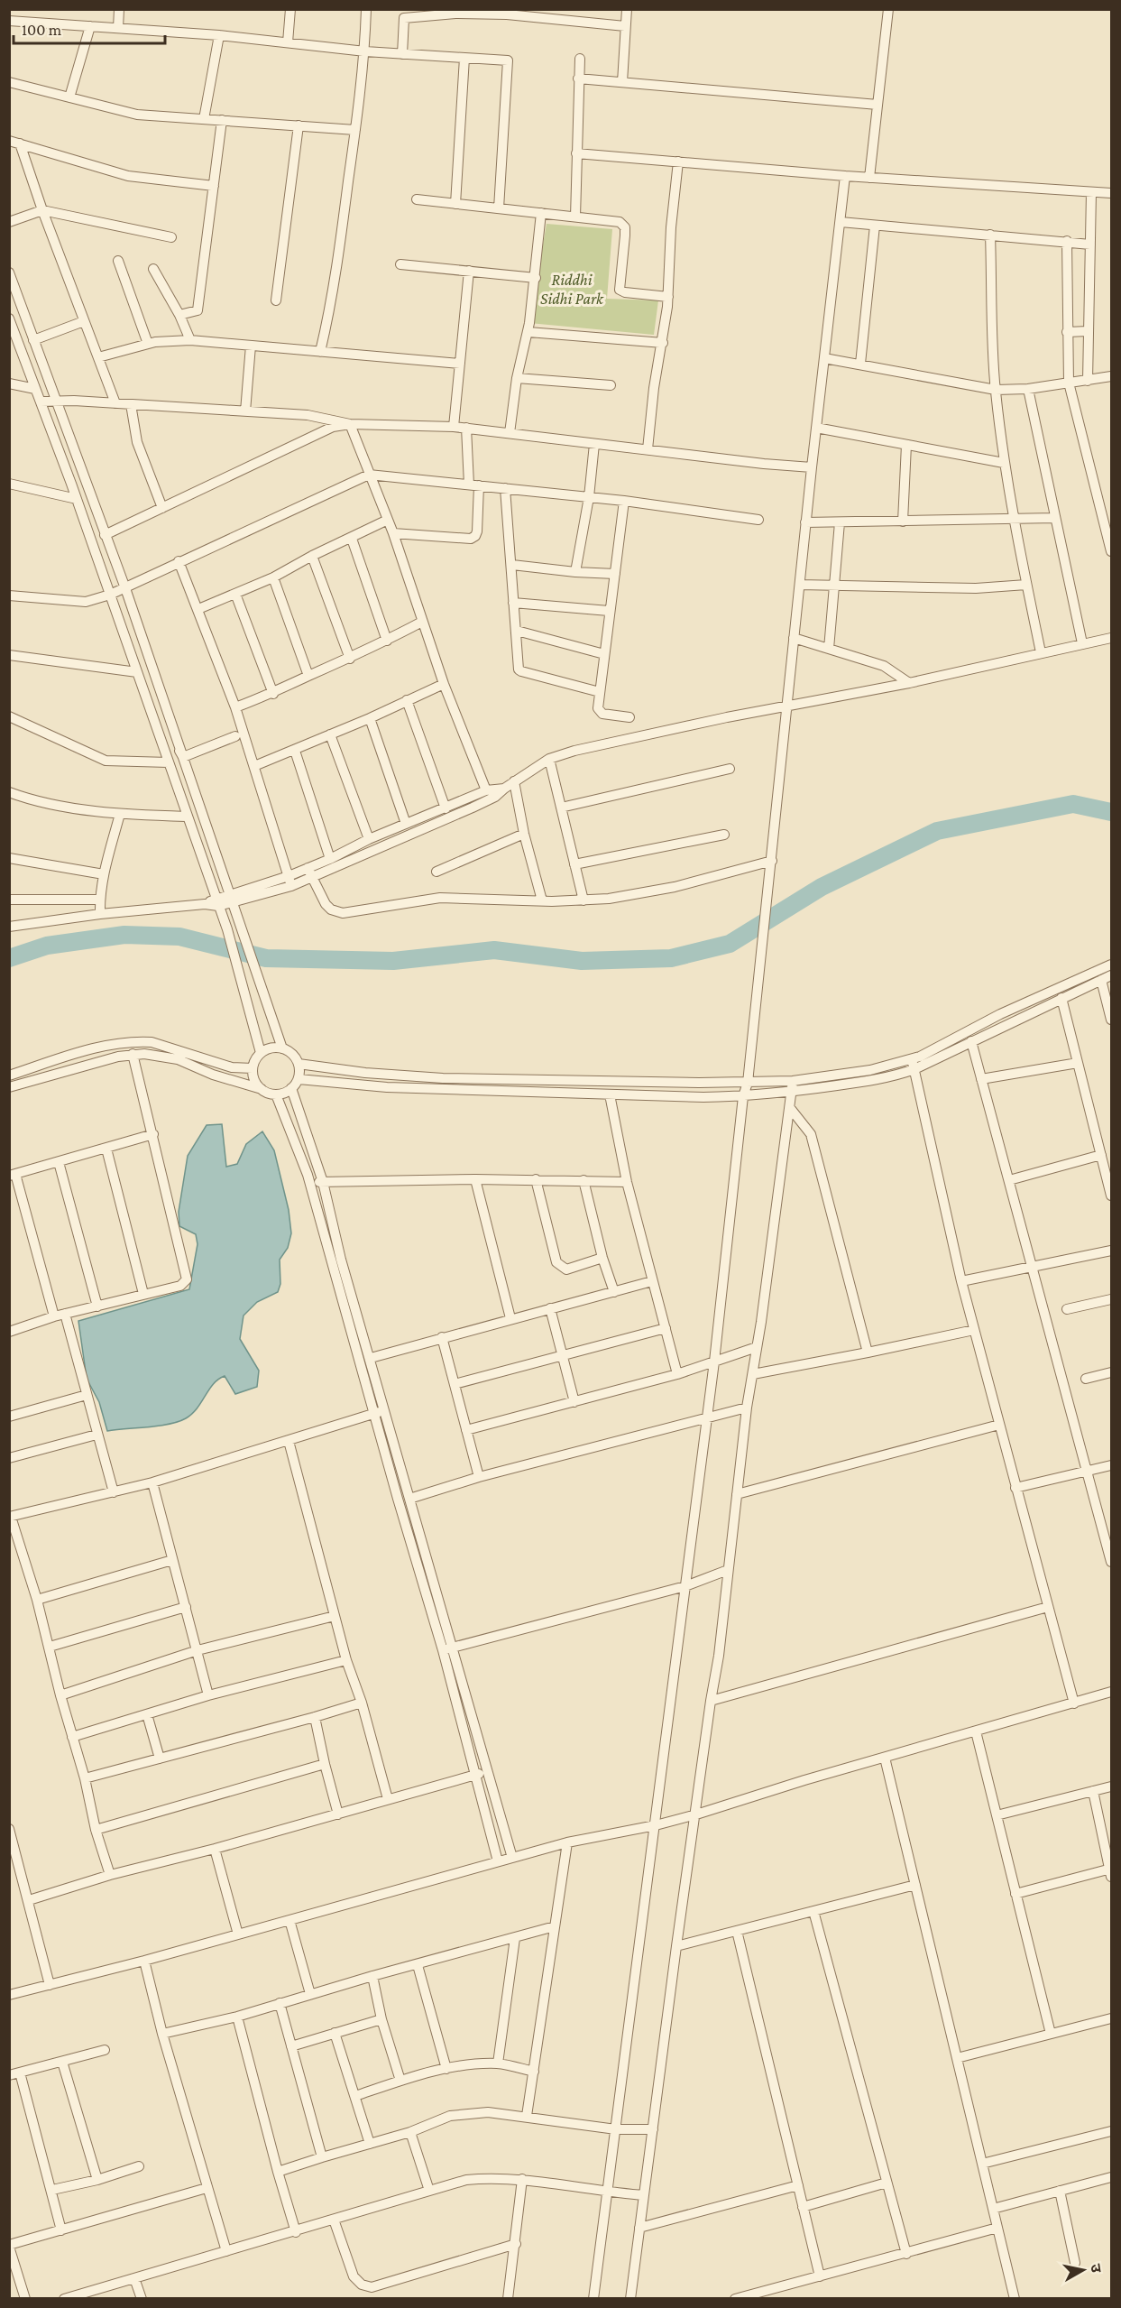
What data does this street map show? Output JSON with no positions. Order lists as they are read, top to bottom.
{
  "parks": ["Riddhi Sidhi Park"],
  "scale_bar": "100 m",
  "north": "right"
}
